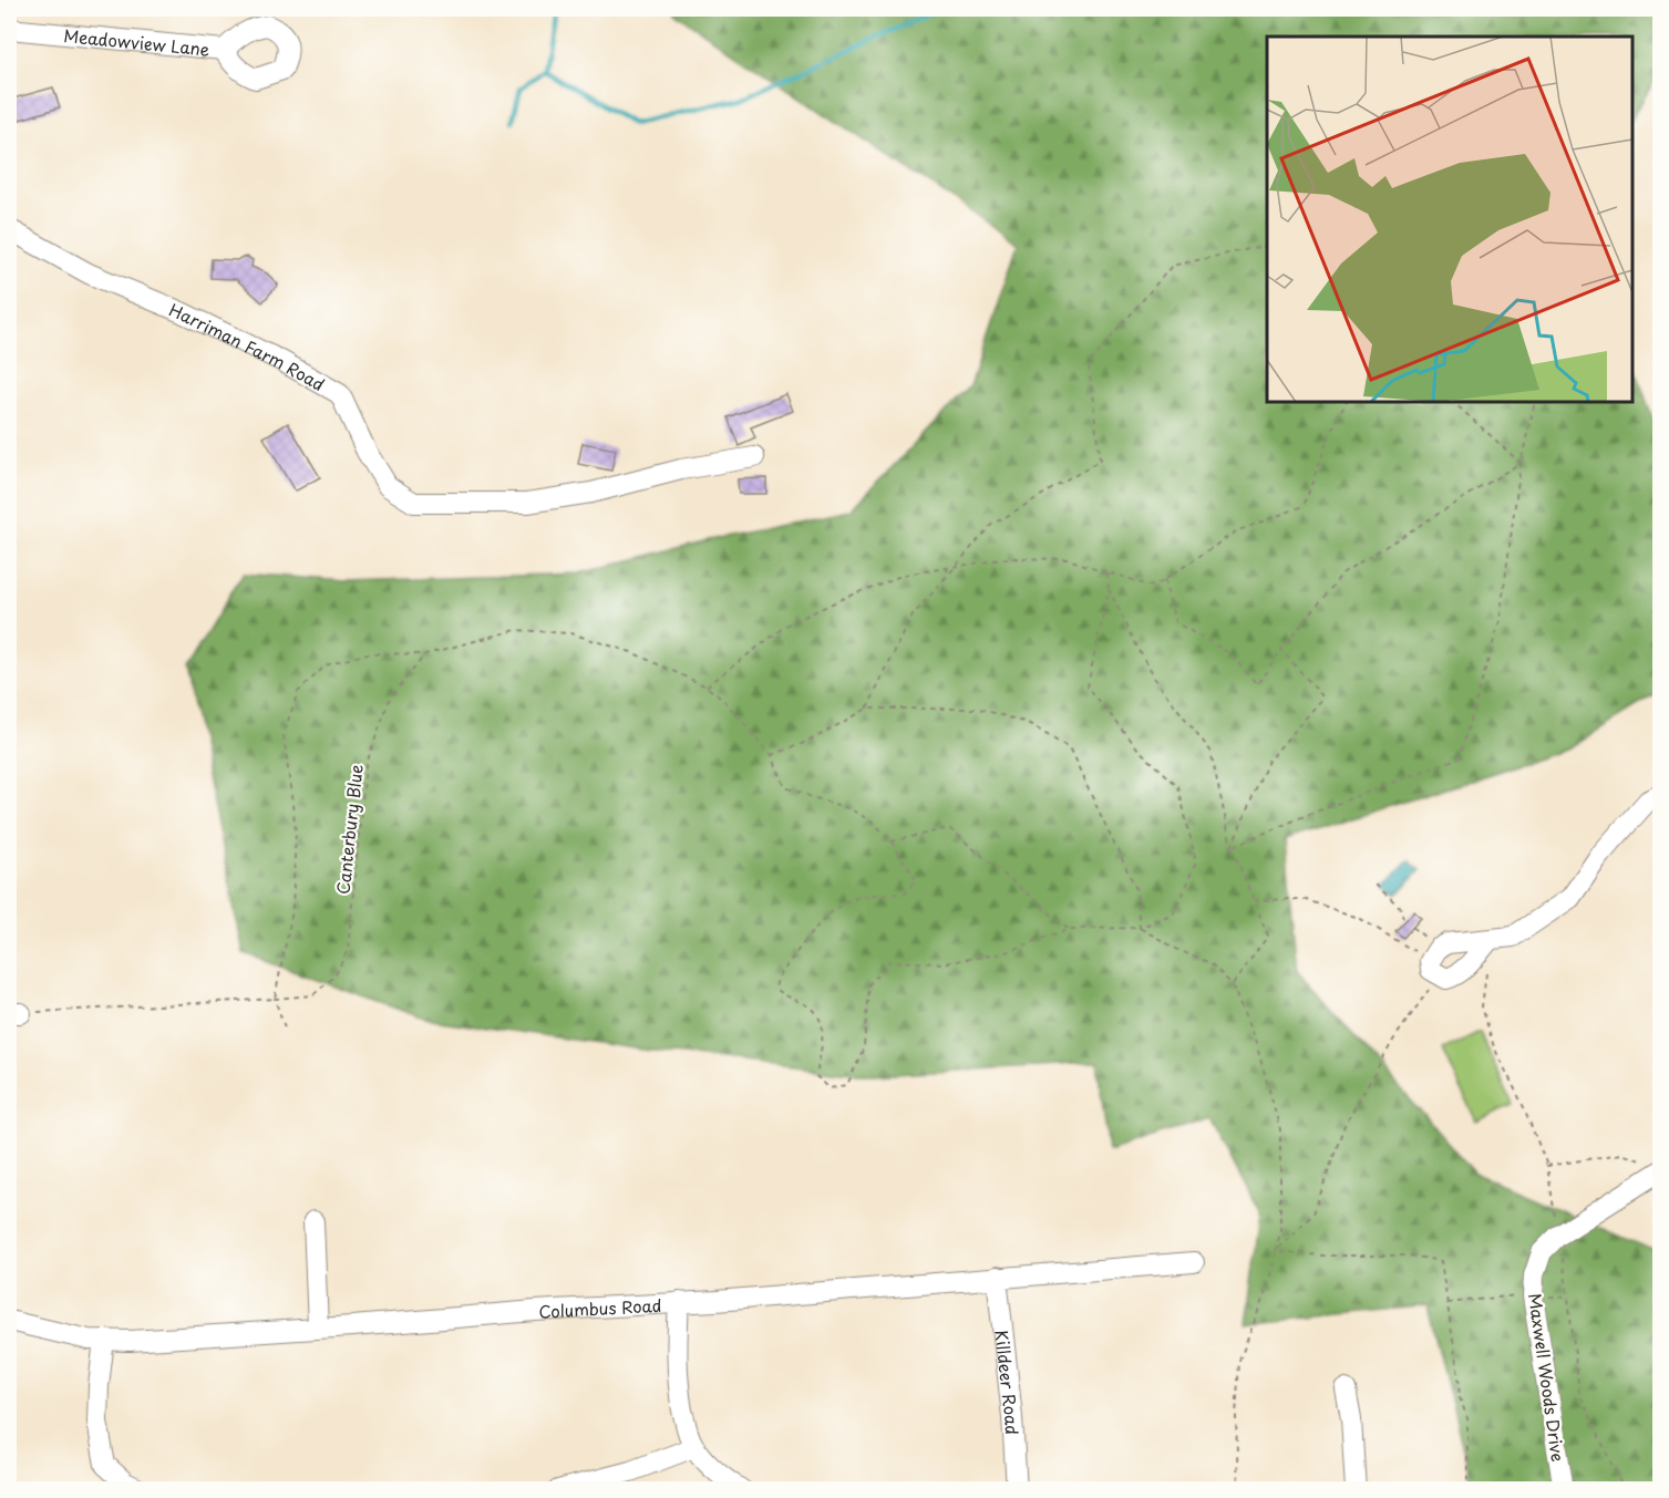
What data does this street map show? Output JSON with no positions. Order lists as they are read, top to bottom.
{
  "streets": {
    "street": [
      "Meadowview Lane",
      "Harriman Farm Road",
      "Columbus Road",
      "Maxwell Woods Drive",
      "Killdeer Road"
    ],
    "path": ["Canterbury Blue"]
  },
  "crossings": [
    ["Columbus Road", "Killdeer Road"]
  ]
}
